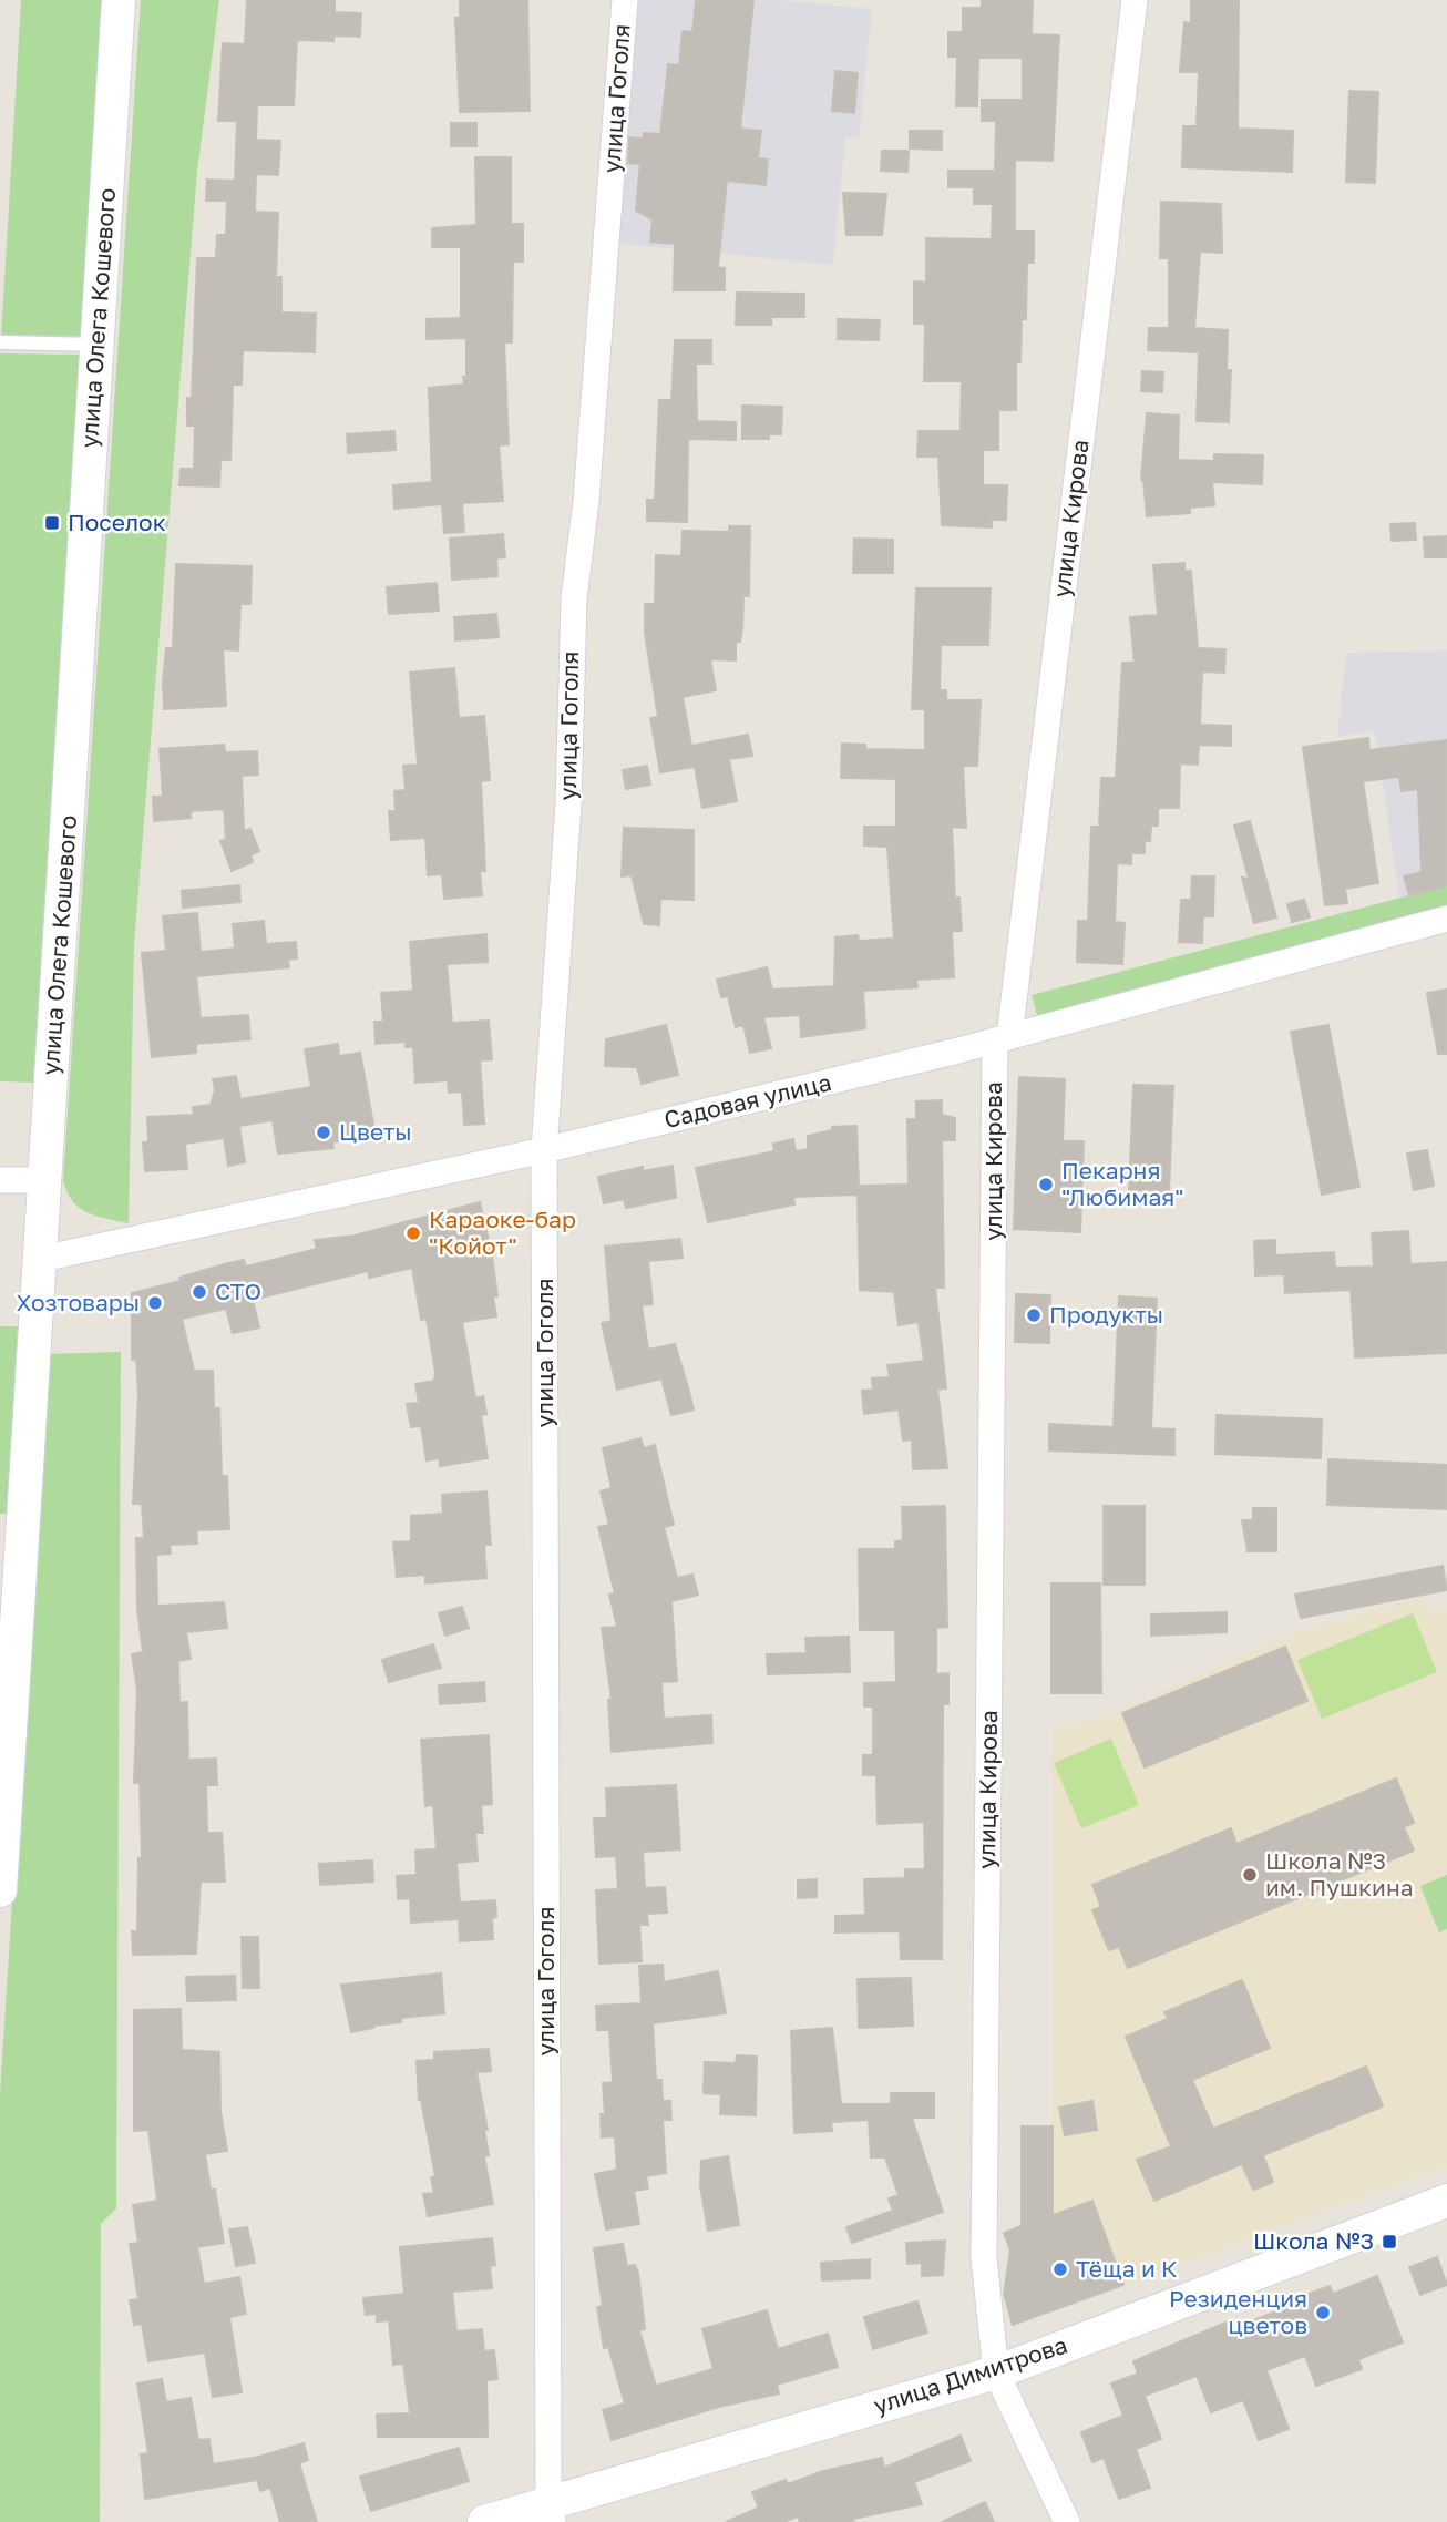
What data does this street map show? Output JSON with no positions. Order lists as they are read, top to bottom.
{
  "streets": {
    "street": [
      "улица Гоголя",
      "улица Олега Кошевого",
      "улица Кирова",
      "Садовая улица",
      "улица Димитрова"
    ]
  },
  "crossings": [
    ["улица Гоголя", "Садовая улица"],
    ["улица Гоголя", "улица Димитрова"],
    ["улица Олега Кошевого", "Садовая улица"],
    ["улица Кирова", "Садовая улица"],
    ["улица Кирова", "улица Димитрова"]
  ],
  "places": {
    "transit": ["Поселок", "Школа №3"],
    "other": [
      "Цветы",
      "Пекарня \"Любимая\"",
      "Караоке-бар \"Койот\"",
      "СТО",
      "Хозтовары",
      "Продукты",
      "Школа №3 им. Пушкина",
      "Тёща и К",
      "Резиденция цветов"
    ]
  }
}
